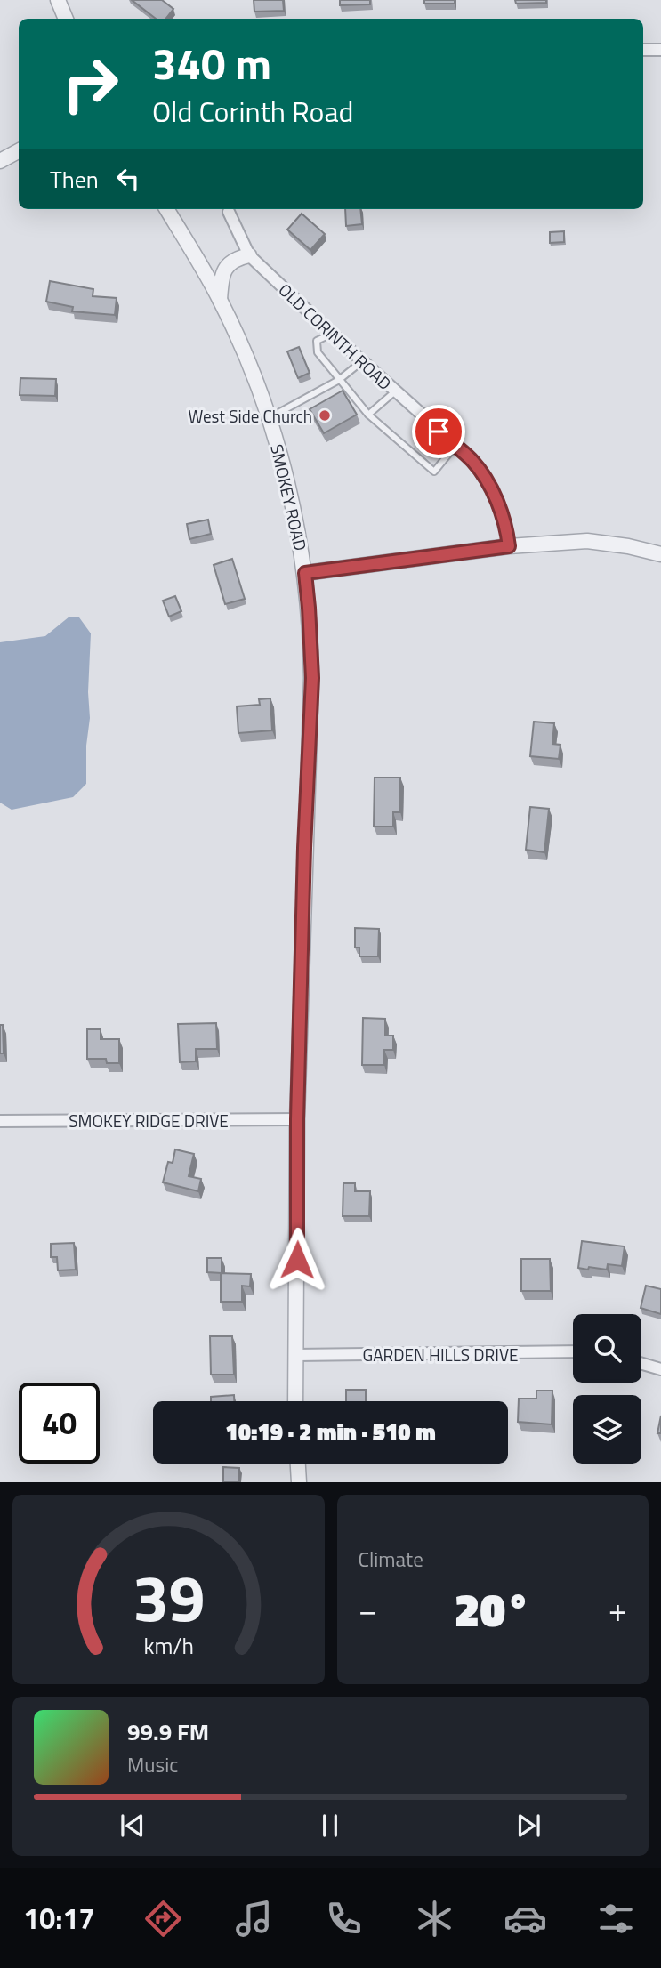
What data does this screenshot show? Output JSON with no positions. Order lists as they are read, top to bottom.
{
  "streets": {
    "street": [
      "OLD CORINTH ROAD",
      "SMOKEY ROAD",
      "SMOKEY RIDGE DRIVE",
      "GARDEN HILLS DRIVE"
    ]
  },
  "crossings": [
    ["SMOKEY ROAD", "SMOKEY RIDGE DRIVE"],
    ["SMOKEY ROAD", "GARDEN HILLS DRIVE"]
  ],
  "places": ["West Side Church"],
  "page": {
    "turn": ["340 m", "Old Corinth Road"],
    "then": "Then",
    "limit": "40",
    "trip": "10:19 · 2 min · 510 m",
    "tile": "Climate",
    "heat": ["−", "20°", "+"],
    "song": ["99.9 FM", "Music"],
    "tabs": "10:17",
    "gauge": ["39", "km/h"]
  }
}
